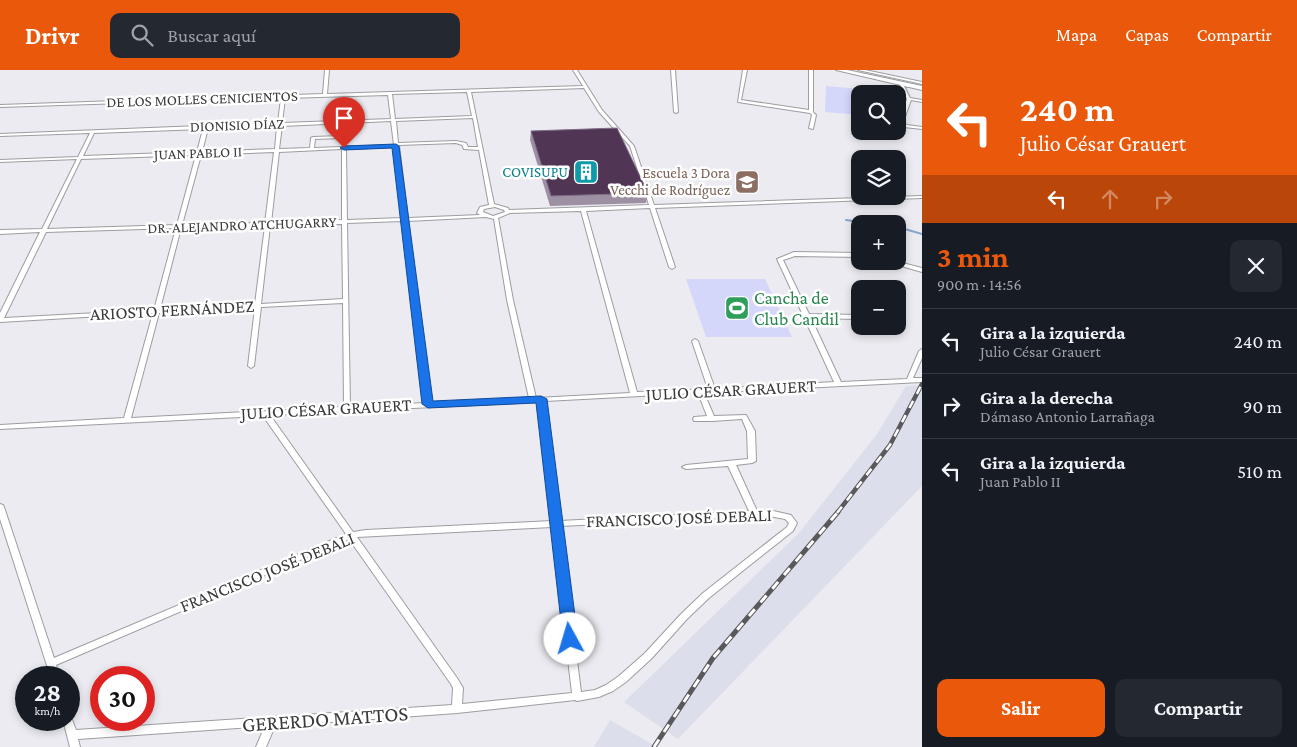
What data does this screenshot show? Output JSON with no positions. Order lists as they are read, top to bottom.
{
  "streets": {
    "street": [
      "DE LOS MOLLES CENICIENTOS",
      "DIONISIO DÍAZ",
      "JUAN PABLO II",
      "DR. ALEJANDRO ATCHUGARRY",
      "ARIOSTO FERNÁNDEZ",
      "JULIO CÉSAR GRAUERT",
      "FRANCISCO JOSÉ DEBALI",
      "GERERDO MATTOS"
    ]
  },
  "crossings": [
    ["FRANCISCO JOSÉ DEBALI", "GERERDO MATTOS"]
  ],
  "places": {
    "building": ["COVISUPU"],
    "school or university": ["Escuela 3 Dora Vecchi de Rodríguez"],
    "sports": ["Cancha de Club Candil"]
  },
  "page": {
    "header": "Drivr",
    "search": "Buscar aquí",
    "nav": ["Mapa", "Capas", "Compartir"],
    "turn": ["240 m", "Julio César Grauert"],
    "map_buttons": ["+", "−"],
    "heading": ["3 min", "900 m · 14:56"],
    "list": [
      {
        "name": "Gira a la izquierda",
        "note": "Julio César Grauert",
        "value": "240 m"
      },
      {
        "name": "Gira a la derecha",
        "note": "Dámaso Antonio Larrañaga",
        "value": "90 m"
      },
      {
        "name": "Gira a la izquierda",
        "note": "Juan Pablo II",
        "value": "510 m"
      }
    ],
    "speed": "28 km/h",
    "limit": "30",
    "buttons": ["Salir", "Compartir"]
  }
}
